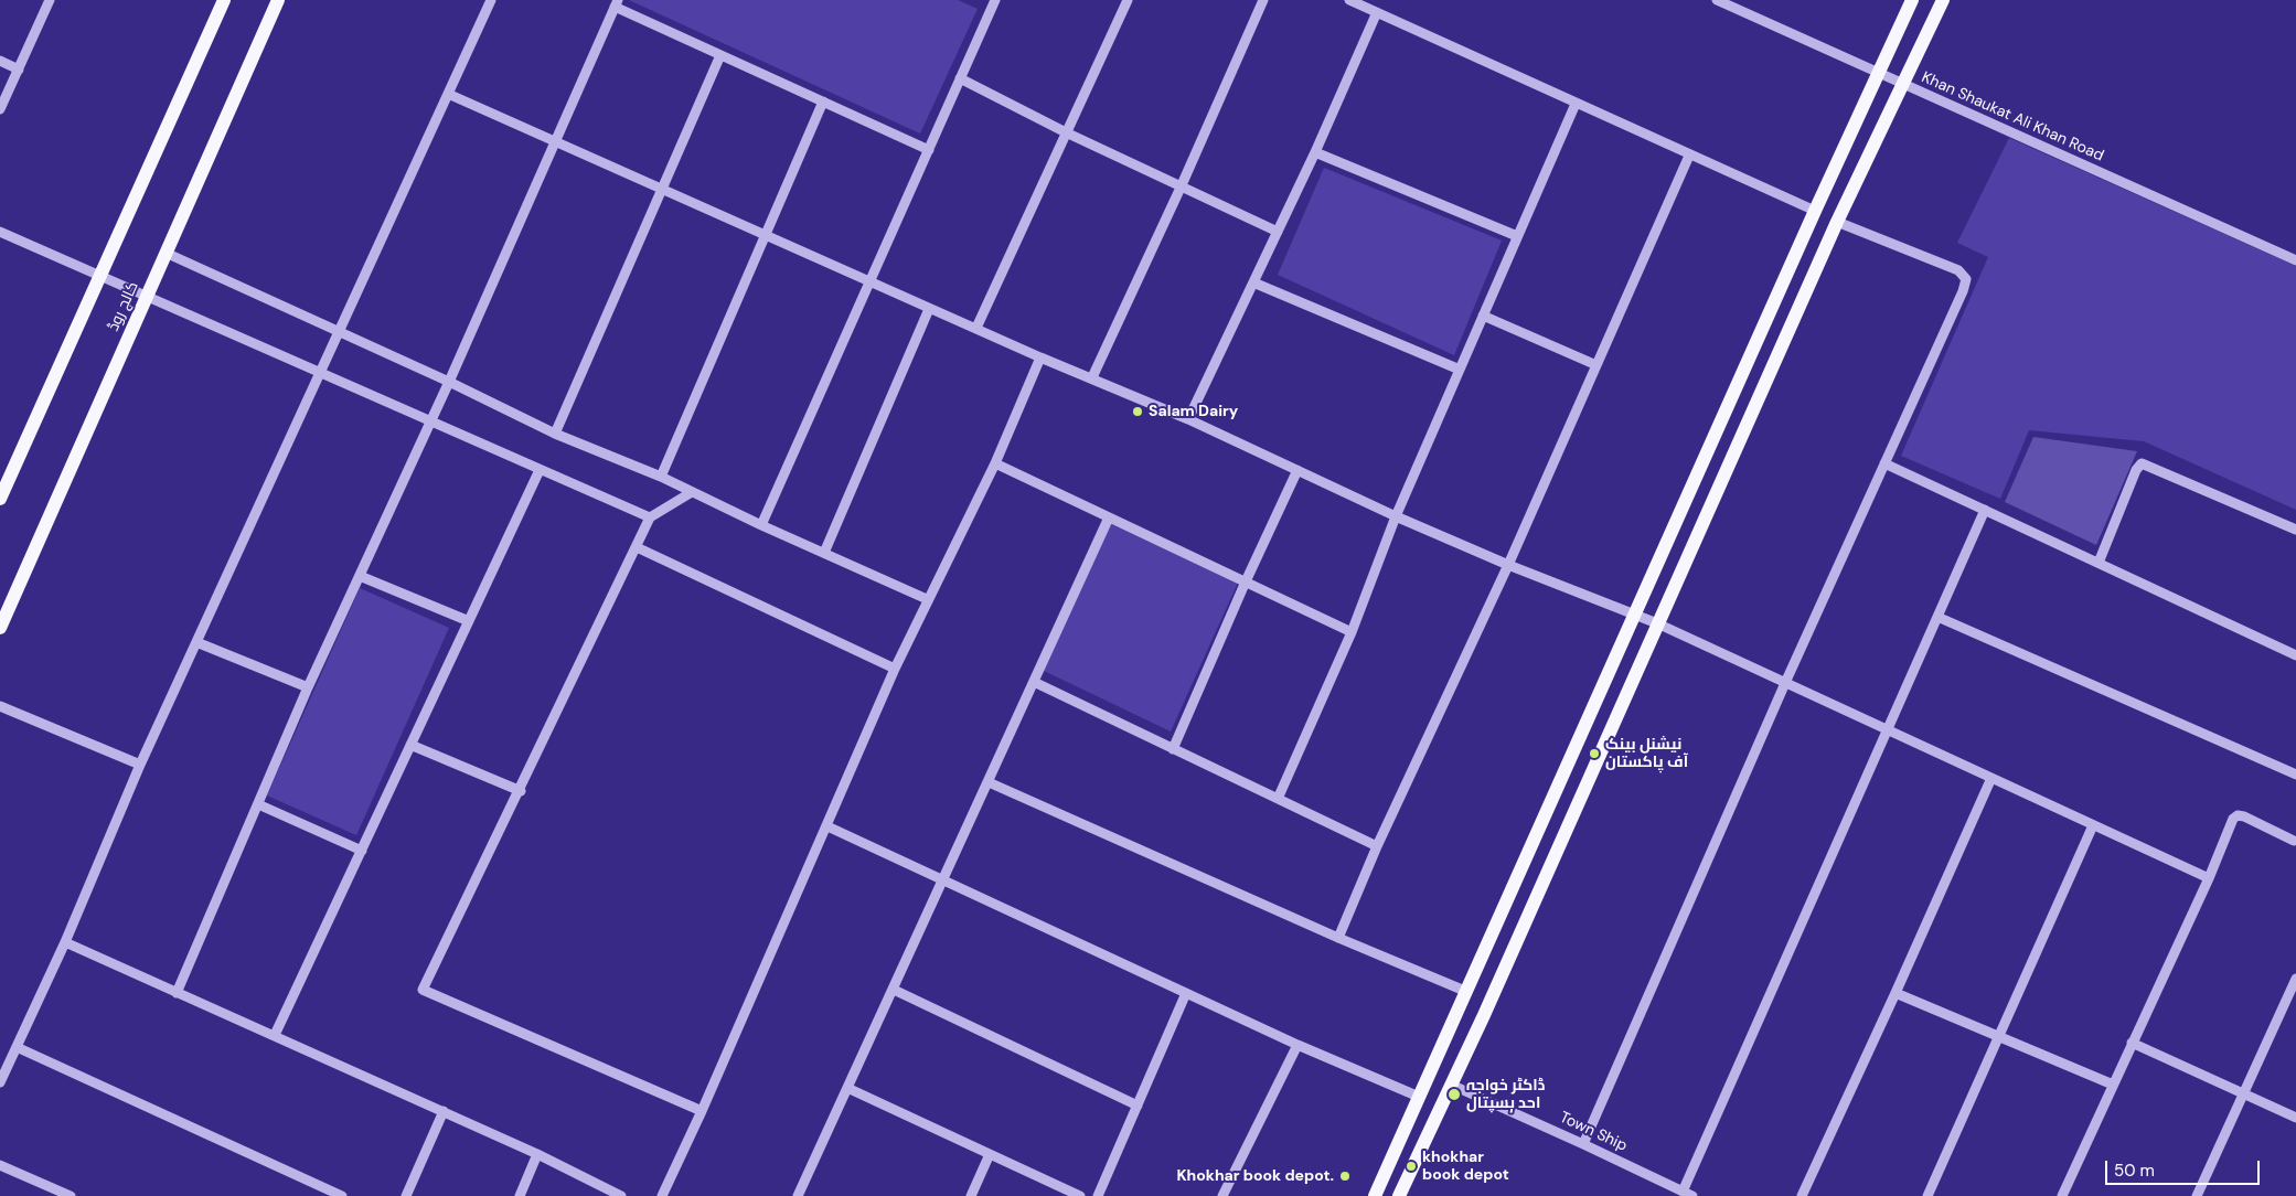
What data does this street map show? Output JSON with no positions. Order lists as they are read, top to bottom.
{
  "streets": {
    "main road": ["کالج روڈ"],
    "street": ["Khan Shaukat Ali Khan Road", "Town Ship"]
  },
  "places": [
    "Salam Dairy",
    "نیشنل بینک آف پاکستان",
    "ڈاکٹر خواجہ احد ہسپتال",
    "khokhar book depot",
    "Khokhar book depot."
  ],
  "scale_bar": "50 m"
}
